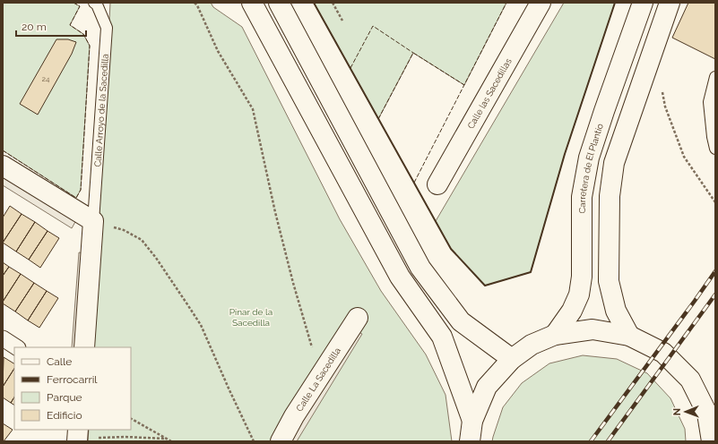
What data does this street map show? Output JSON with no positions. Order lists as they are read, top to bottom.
{
  "streets": {
    "main road": [
      "Calle las Sacedillas",
      "Calle Arroyo de la Sacedilla",
      "Carretera de El Plantío",
      "Calle La Sacedilla"
    ]
  },
  "parks": ["Pinar de la Sacedilla"],
  "house_numbers": ["24"],
  "legend": [
    "Calle",
    "Ferrocarril",
    "Parque",
    "Edificio"
  ],
  "scale_bar": "20 m",
  "north": "left"
}
